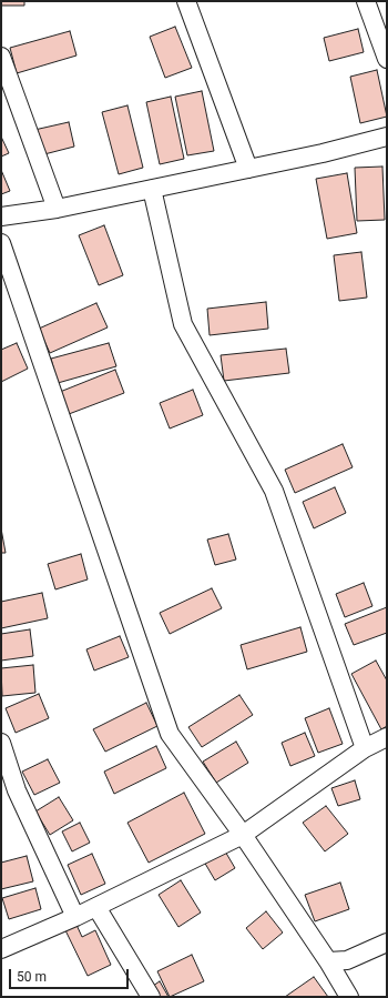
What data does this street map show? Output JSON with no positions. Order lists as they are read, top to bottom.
{
  "scale_bar": "50 m"
}
